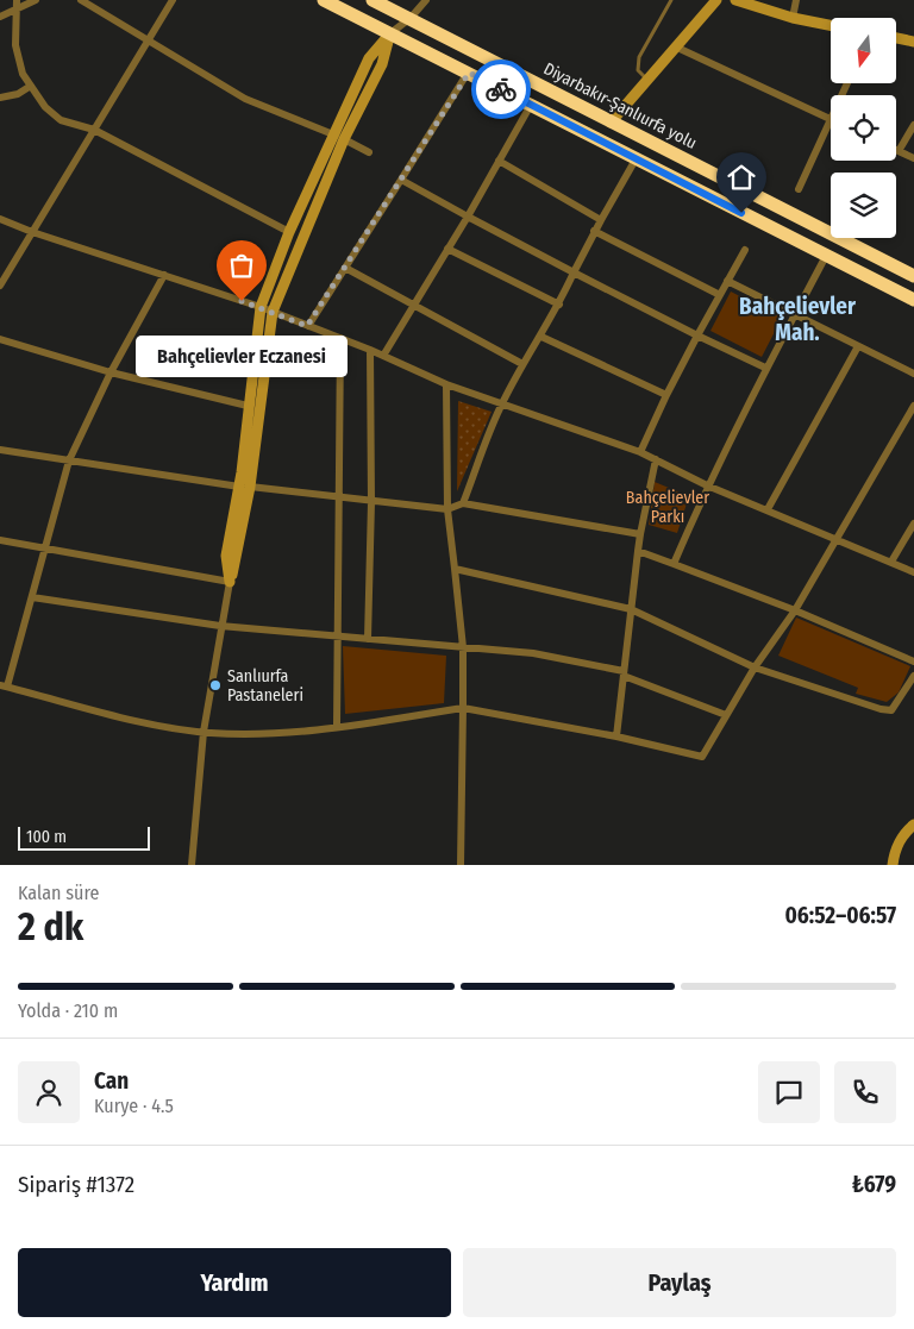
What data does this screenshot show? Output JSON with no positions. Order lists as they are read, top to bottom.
{
  "streets": {
    "highway": ["Diyarbakır-Şanlıurfa yolu"]
  },
  "districts": ["Bahçelievler Mah."],
  "parks": ["Bahçelievler Parkı"],
  "places": ["Bahçelievler Eczanesi", "Sanlıurfa Pastaneleri"],
  "scale_bar": "100 m",
  "north": "bottom",
  "page": {
    "bubble": "Bahçelievler Eczanesi",
    "scale": "100 m",
    "heading": ["2 dk", "Kalan süre", "06:52–06:57"],
    "panel": [
      "Can",
      "Kurye · 4.5",
      "Sipariş #1372",
      "₺679"
    ],
    "bar": "Yolda · 210 m",
    "buttons": ["Yardım", "Paylaş"]
  }
}
